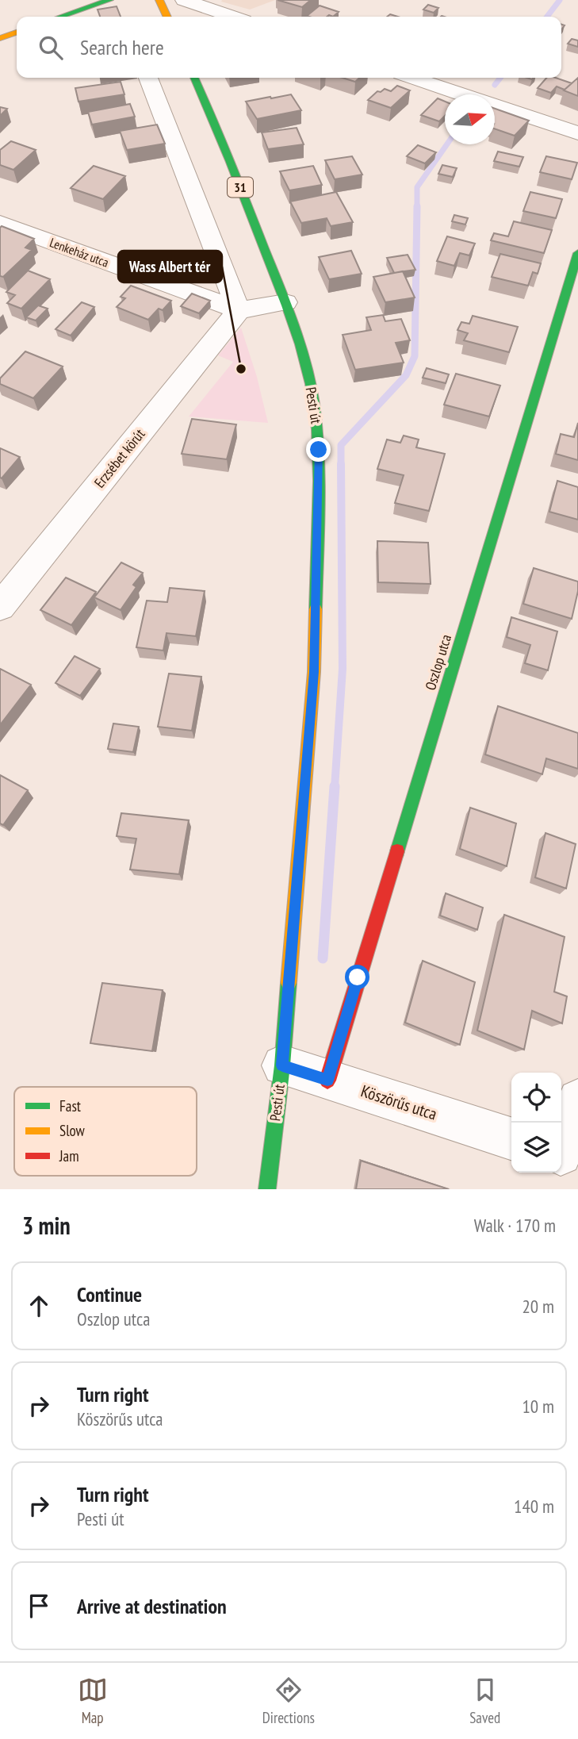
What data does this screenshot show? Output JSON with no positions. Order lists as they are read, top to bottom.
{
  "streets": {
    "main road": ["31", "Pesti út", "Oszlop utca"],
    "street": ["Lenkeház utca", "Erzsébet körút", "Köszörűs utca"]
  },
  "crossings": [
    ["Lenkeház utca", "Pesti út"],
    ["Lenkeház utca", "Erzsébet körút"],
    ["Pesti út", "Köszörűs utca"],
    ["Oszlop utca", "Köszörűs utca"]
  ],
  "places": ["Wass Albert tér"],
  "legend": ["Fast", "Slow", "Jam"],
  "north": "right",
  "page": {
    "search": "Search here",
    "heading": ["3 min", "Walk · 170 m"],
    "list": [
      ["Continue", "Oszlop utca", "20 m"],
      ["Turn right", "Köszörűs utca", "10 m"],
      ["Turn right", "Pesti út", "140 m"],
      "Arrive at destination"
    ],
    "nav": ["Map", "Directions", "Saved"]
  }
}
